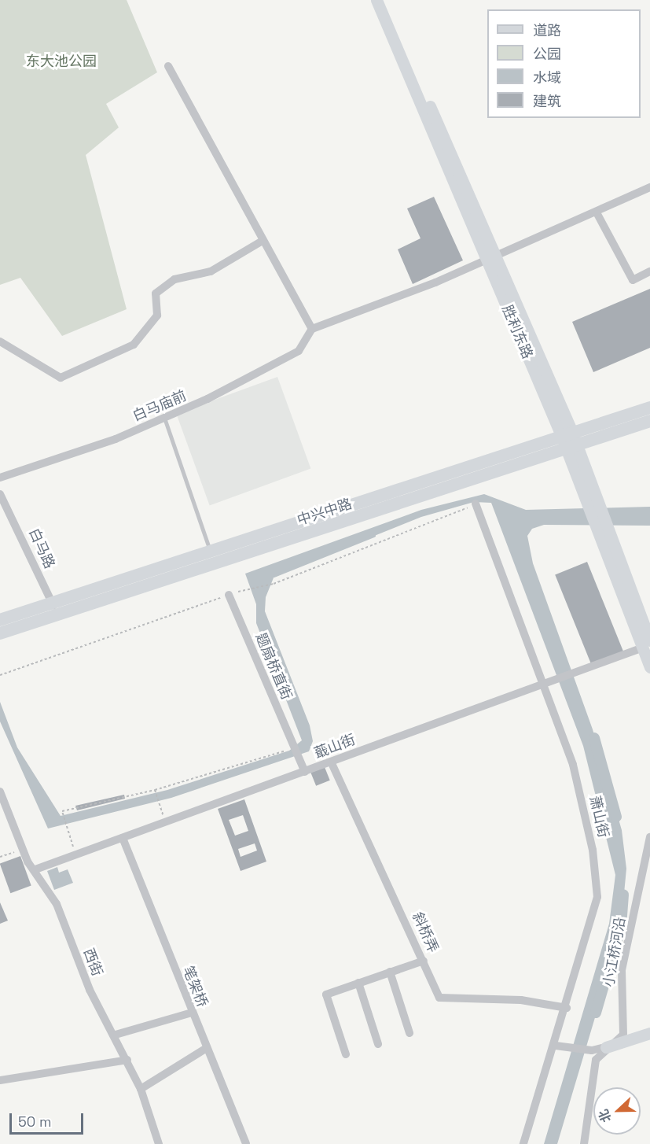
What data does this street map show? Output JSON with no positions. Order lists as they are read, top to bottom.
{
  "streets": {
    "main road": ["胜利东路", "中兴中路"],
    "street": [
      "白马庙前",
      "白马路",
      "题扇桥直街",
      "蕺山街",
      "萧山街",
      "斜桥弄",
      "小江桥河沿",
      "西街",
      "笔架桥"
    ]
  },
  "crossings": [
    ["胜利东路", "中兴中路"],
    ["胜利东路", "蕺山街"],
    ["中兴中路", "白马路"],
    ["题扇桥直街", "蕺山街"],
    ["蕺山街", "萧山街"],
    ["蕺山街", "斜桥弄"],
    ["蕺山街", "西街"],
    ["蕺山街", "笔架桥"],
    ["萧山街", "斜桥弄"]
  ],
  "parks": ["东大池公园"],
  "legend": [
    "道路",
    "公园",
    "水域",
    "建筑"
  ],
  "scale_bar": "50 m",
  "north": "left"
}
